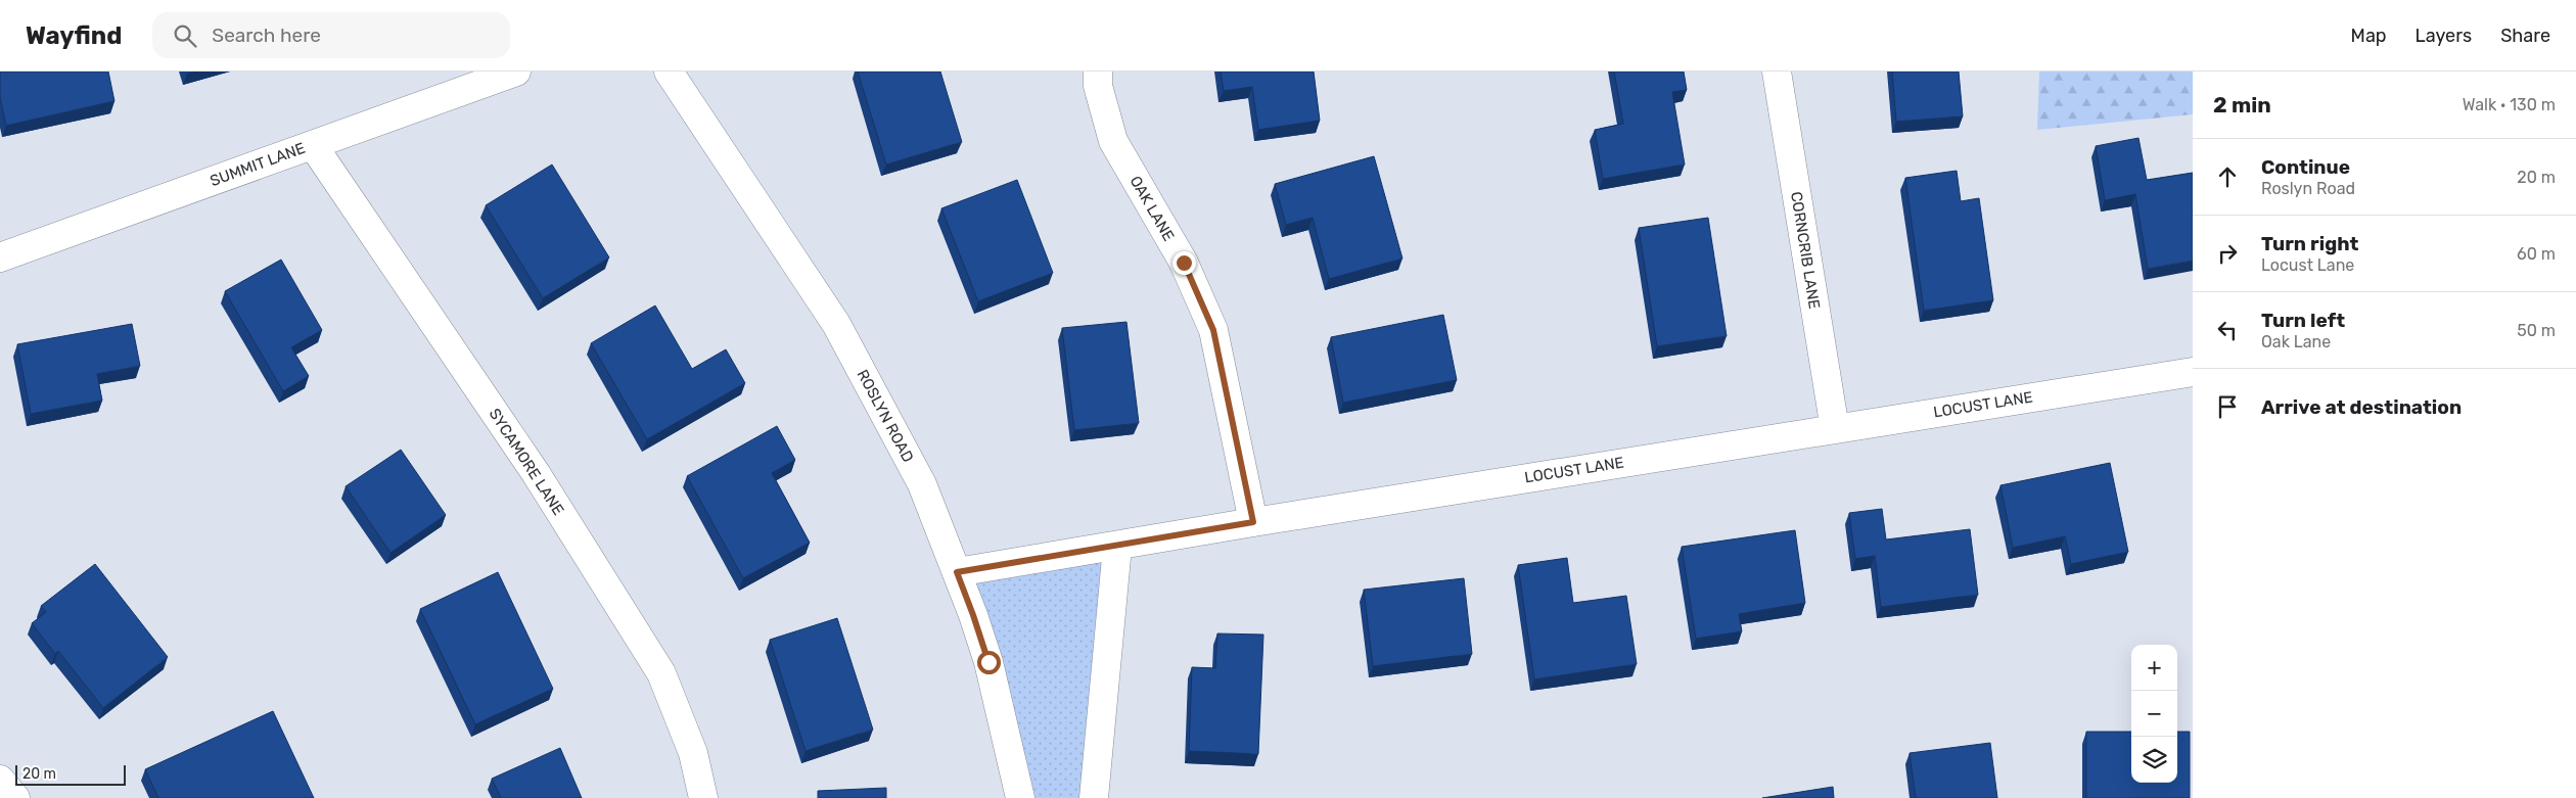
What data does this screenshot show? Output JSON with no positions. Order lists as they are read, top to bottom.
{
  "streets": {
    "street": [
      "SUMMIT LANE",
      "OAK LANE",
      "CORNCRIB LANE",
      "LOCUST LANE",
      "ROSLYN ROAD",
      "SYCAMORE LANE"
    ]
  },
  "crossings": [
    ["SUMMIT LANE", "SYCAMORE LANE"],
    ["OAK LANE", "LOCUST LANE"],
    ["CORNCRIB LANE", "LOCUST LANE"],
    ["LOCUST LANE", "ROSLYN ROAD"]
  ],
  "scale_bar": "20 m",
  "page": {
    "header": "Wayfind",
    "search": "Search here",
    "nav": ["Map", "Layers", "Share"],
    "heading": ["2 min", "Walk · 130 m"],
    "list": [
      ["Continue", "Roslyn Road", "20 m"],
      ["Turn right", "Locust Lane", "60 m"],
      ["Turn left", "Oak Lane", "50 m"],
      "Arrive at destination"
    ],
    "map_buttons": ["+", "−"],
    "scale": "20 m"
  }
}
